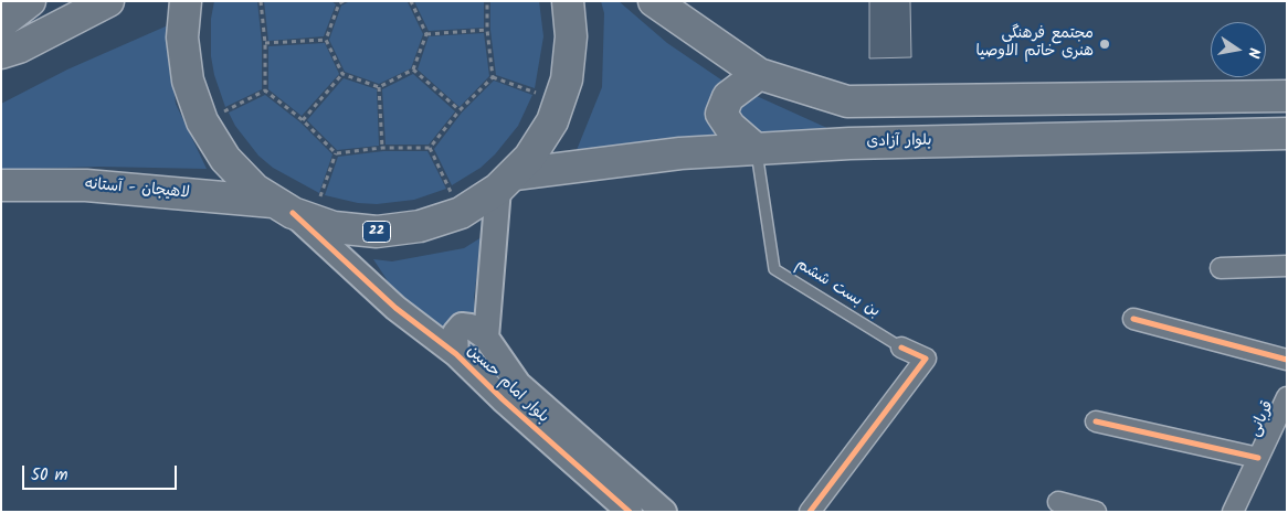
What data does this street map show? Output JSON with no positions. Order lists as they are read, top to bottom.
{
  "streets": {
    "main road": ["بلوار آزادی", "لاهیجان - آستانه", "22"],
    "street": ["بلوار امام حسین", "قربانی"],
    "lane": ["بن بست ششم"]
  },
  "crossings": [
    ["بلوار آزادی", "22"],
    ["بلوار آزادی", "بن بست ششم"],
    ["بلوار آزادی", "بلوار امام حسین"],
    ["لاهیجان - آستانه", "22"],
    ["لاهیجان - آستانه", "بلوار امام حسین"],
    ["22", "بلوار امام حسین"]
  ],
  "places": ["مجتمع فرهنگی هنری خاتم الاوصیا"],
  "scale_bar": "50 m",
  "north": "right"
}
